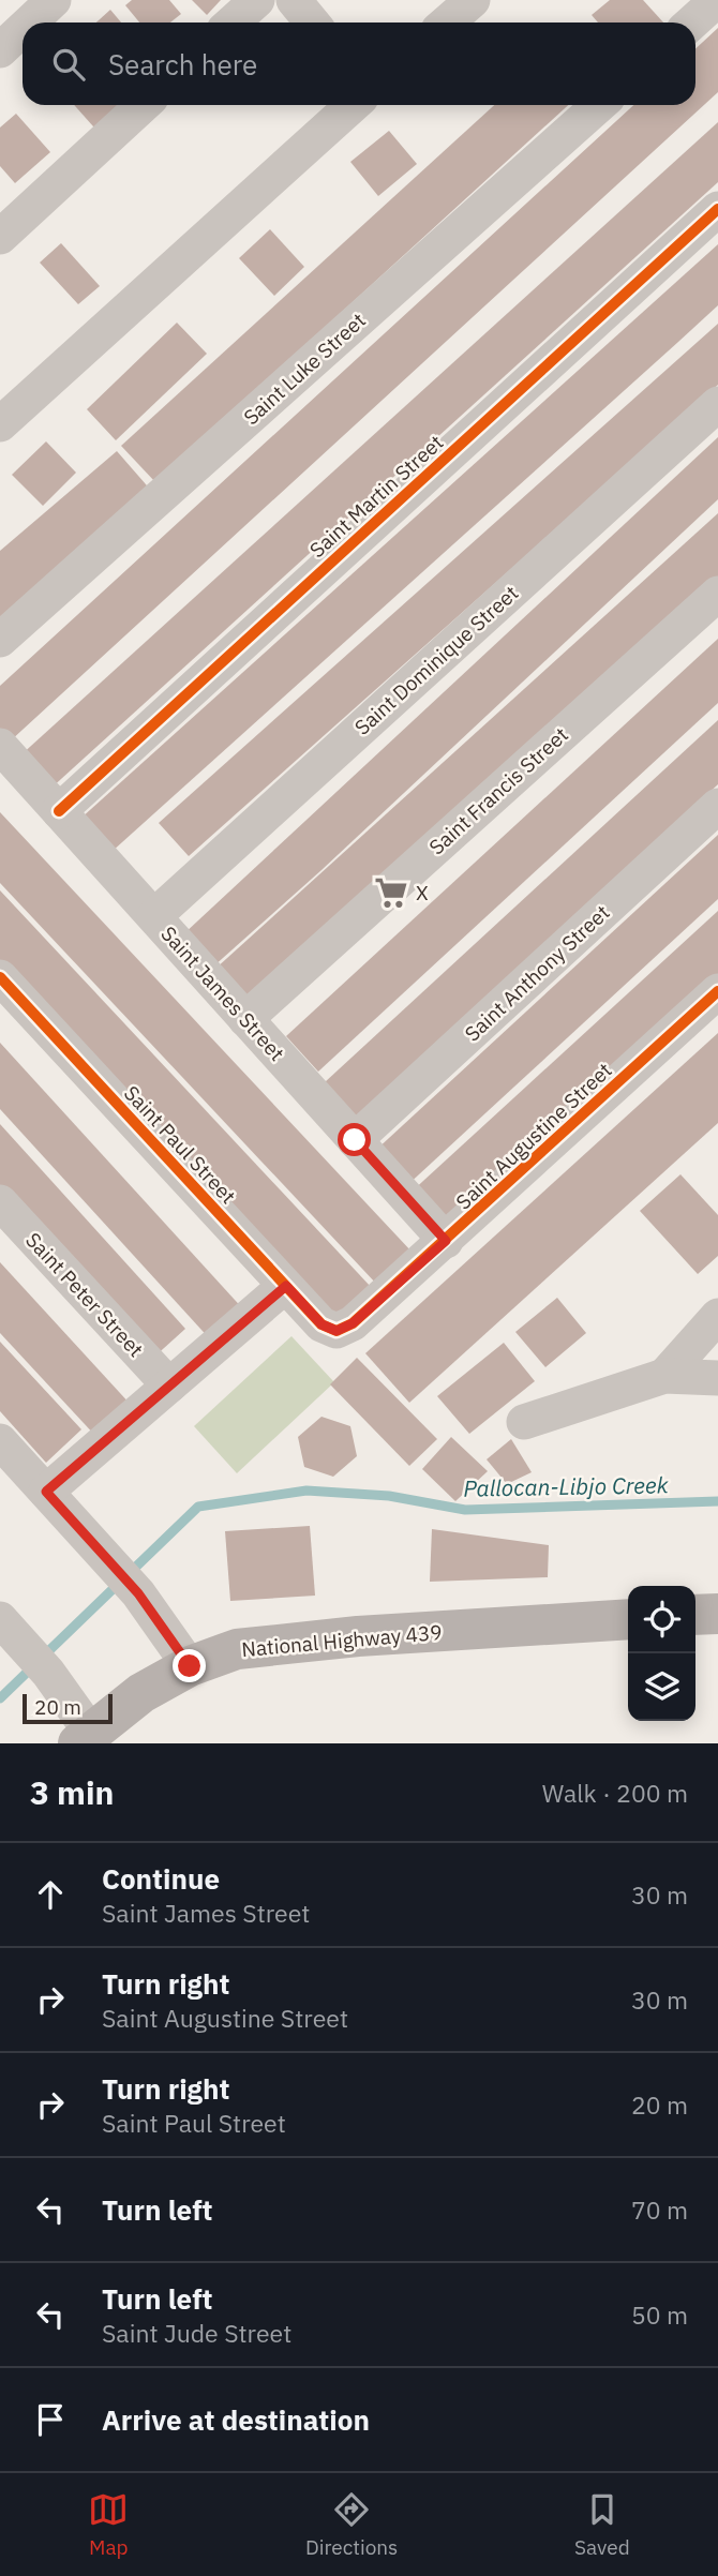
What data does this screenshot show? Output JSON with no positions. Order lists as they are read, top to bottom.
{
  "streets": {
    "main road": ["National Highway 439"],
    "street": [
      "Saint Luke Street",
      "Saint Martin Street",
      "Saint Dominique Street",
      "Saint Francis Street",
      "Saint Anthony Street",
      "Saint James Street",
      "Saint Augustine Street",
      "Saint Paul Street",
      "Saint Peter Street"
    ]
  },
  "crossings": [
    ["Saint Martin Street", "Saint James Street"],
    ["Saint Dominique Street", "Saint James Street"],
    ["Saint Francis Street", "Saint James Street"],
    ["Saint Anthony Street", "Saint James Street"],
    ["Saint James Street", "Saint Augustine Street"],
    ["Saint Augustine Street", "Saint Paul Street"]
  ],
  "water": ["Pallocan-Libjo Creek"],
  "places": {
    "supermarket": ["X"]
  },
  "scale_bar": "20 m",
  "page": {
    "search": "Search here",
    "scale": "20 m",
    "heading": ["3 min", "Walk · 200 m"],
    "list": [
      ["Continue", "Saint James Street", "30 m"],
      ["Turn right", "Saint Augustine Street", "30 m"],
      ["Turn right", "Saint Paul Street", "20 m"],
      ["Turn left", "70 m"],
      ["Turn left", "Saint Jude Street", "50 m"],
      "Arrive at destination"
    ],
    "nav": ["Map", "Directions", "Saved"]
  }
}
